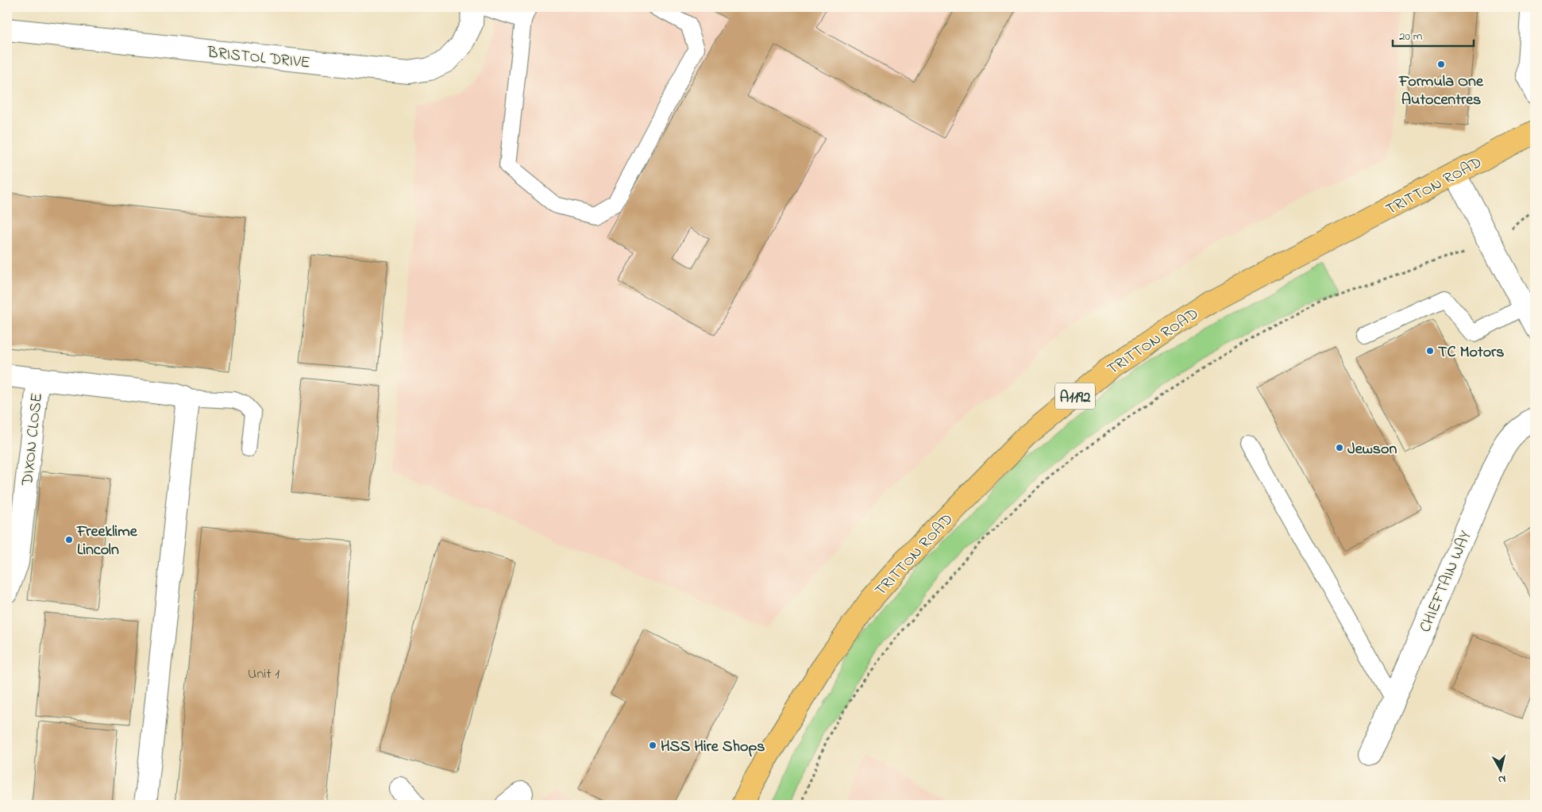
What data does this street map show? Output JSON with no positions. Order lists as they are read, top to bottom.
{
  "streets": {
    "main road": ["TRITTON ROAD", "A1192"],
    "street": ["BRISTOL DRIVE", "DIXON CLOSE", "CHIEFTAIN WAY"]
  },
  "places": [
    "Formula One Autocentres",
    "TC Motors",
    "Jewson",
    "Freeklime Lincoln",
    "HSS Hire Shops"
  ],
  "house_numbers": ["Unit 1"],
  "scale_bar": "20 m",
  "north": "bottom"
}
